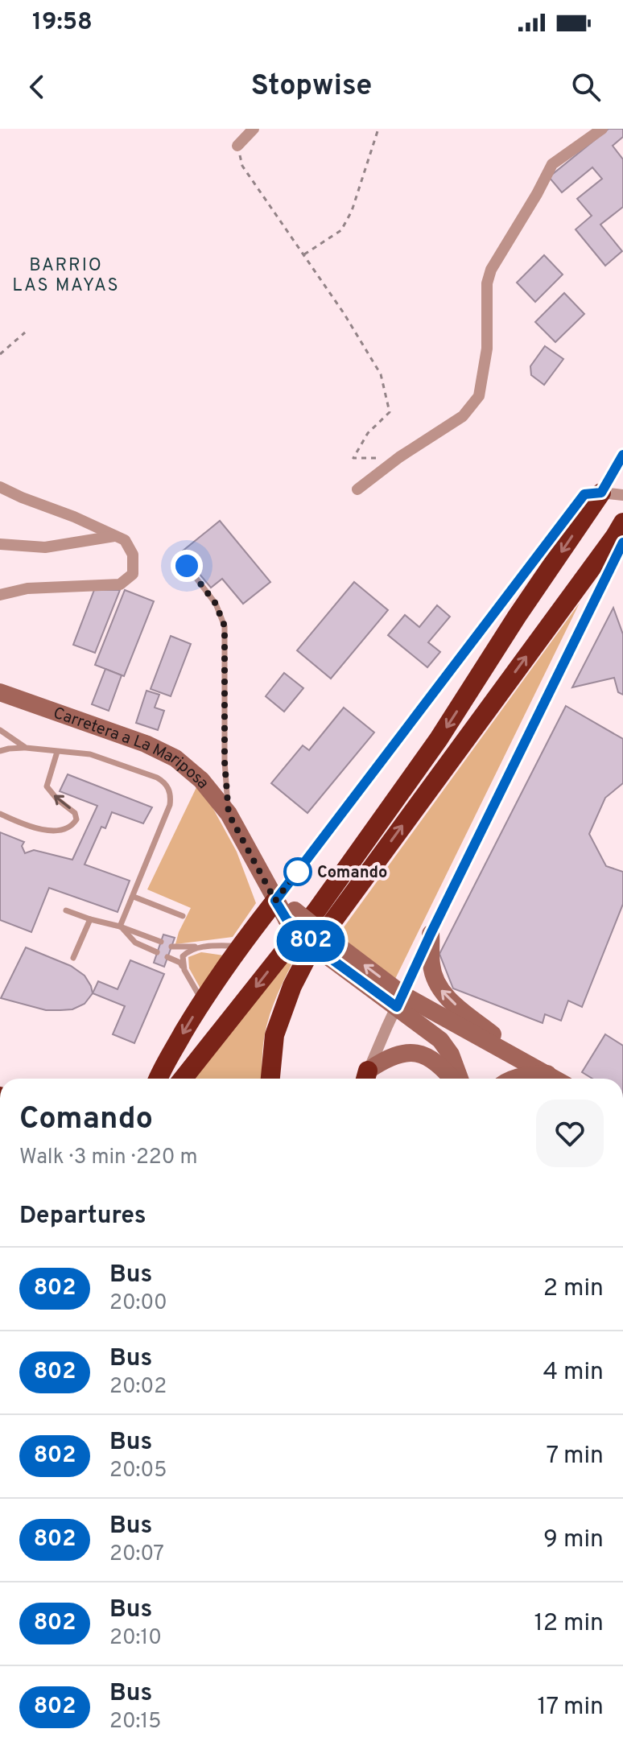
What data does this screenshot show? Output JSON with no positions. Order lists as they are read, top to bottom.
{
  "streets": {
    "main road": ["Carretera a La Mariposa"]
  },
  "districts": ["BARRIO LAS MAYAS"],
  "places": ["Comando"],
  "lines": ["bus line 802"],
  "page": {
    "status": "19:58",
    "header": "Stopwise",
    "on_map": "802",
    "heading": [
      ["Comando", "Walk · 3 min · 220 m"],
      "Departures"
    ],
    "list": [
      {
        "mark": "802",
        "name": "Bus",
        "note": "20:00",
        "value": "2 min"
      },
      {
        "mark": "802",
        "name": "Bus",
        "note": "20:02",
        "value": "4 min"
      },
      {
        "mark": "802",
        "name": "Bus",
        "note": "20:05",
        "value": "7 min"
      },
      {
        "mark": "802",
        "name": "Bus",
        "note": "20:07",
        "value": "9 min"
      },
      {
        "mark": "802",
        "name": "Bus",
        "note": "20:10",
        "value": "12 min"
      },
      {
        "mark": "802",
        "name": "Bus",
        "note": "20:15",
        "value": "17 min"
      }
    ]
  }
}
